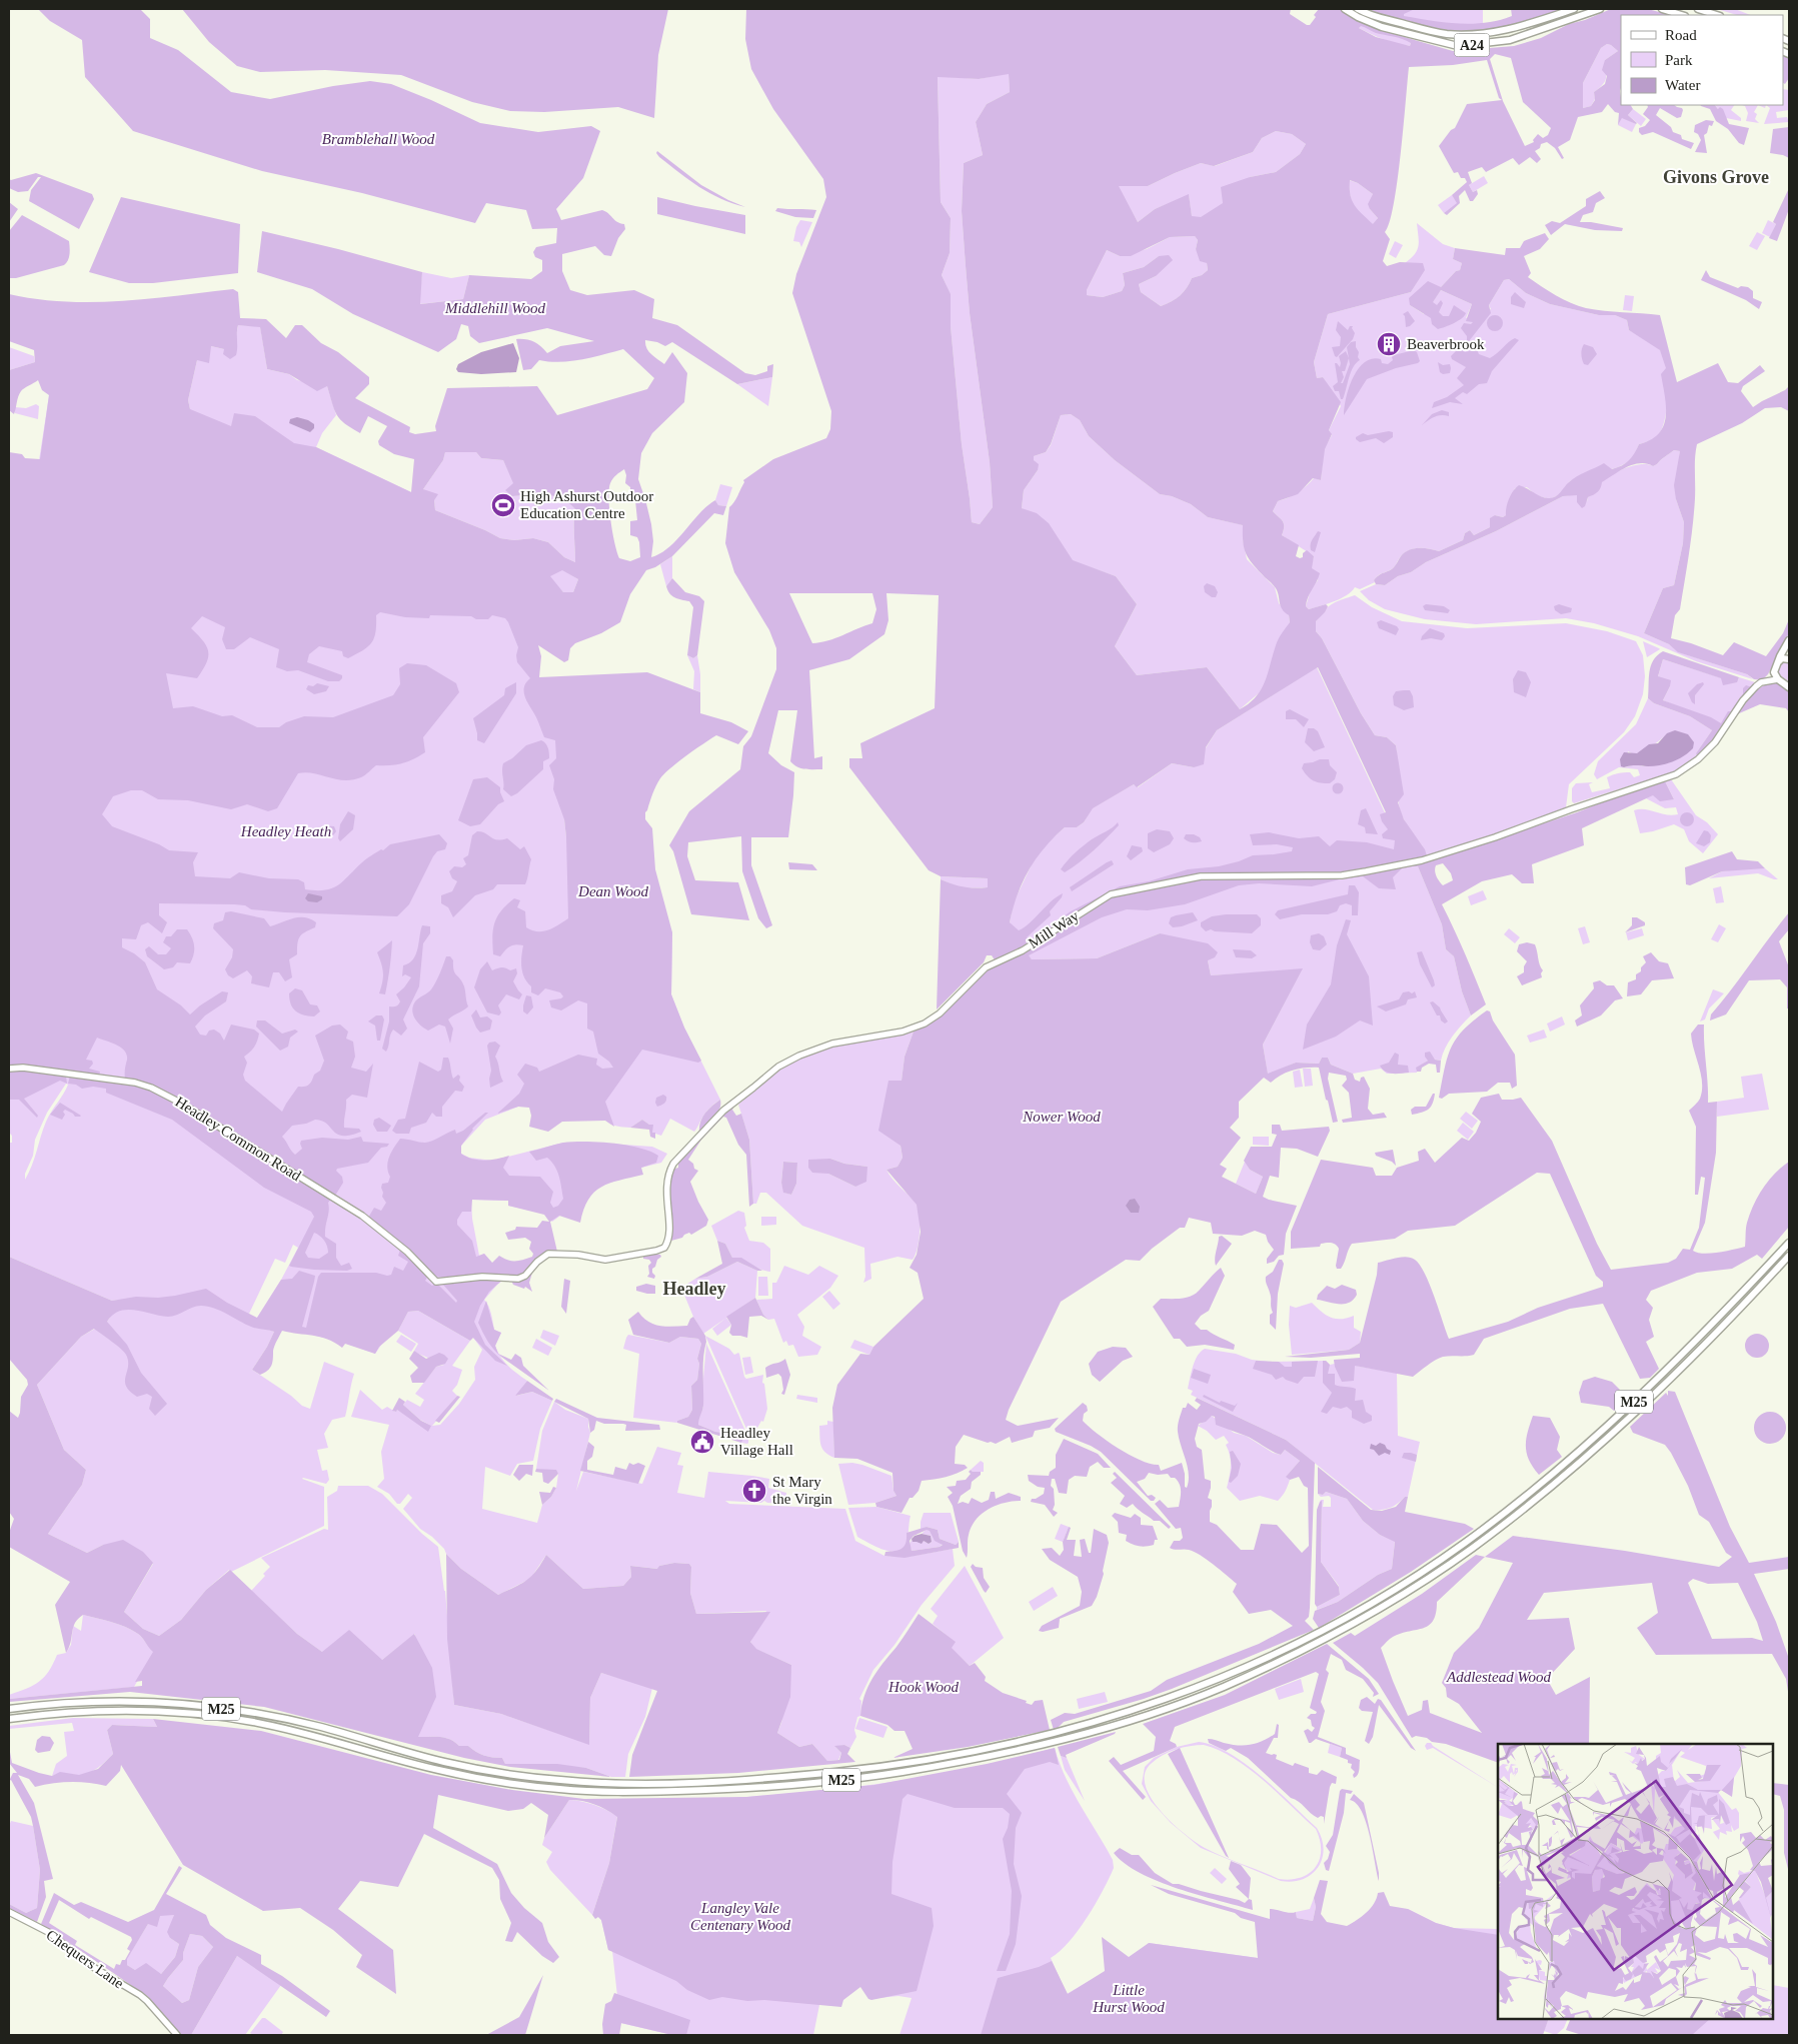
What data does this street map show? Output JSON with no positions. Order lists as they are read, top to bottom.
{
  "streets": {
    "highway": ["A24", "M25"],
    "main road": ["Mill Way", "Headley Common Road", "Chequers Lane"]
  },
  "crossings": [
    ["Mill Way", "Headley Common Road"]
  ],
  "districts": ["Givons Grove", "Headley"],
  "parks": [
    "Bramblehall Wood",
    "Middlehill Wood",
    "Headley Heath",
    "Dean Wood",
    "Nower Wood",
    "Addlestead Wood",
    "Hook Wood",
    "Langley Vale Centenary Wood",
    "Little Hurst Wood"
  ],
  "places": {
    "building": ["Beaverbrook"],
    "sports": ["High Ashurst Outdoor Education Centre"],
    "public building": ["Headley Village Hall"],
    "church": ["St Mary the Virgin"]
  },
  "legend": ["Road", "Park", "Water"]
}
